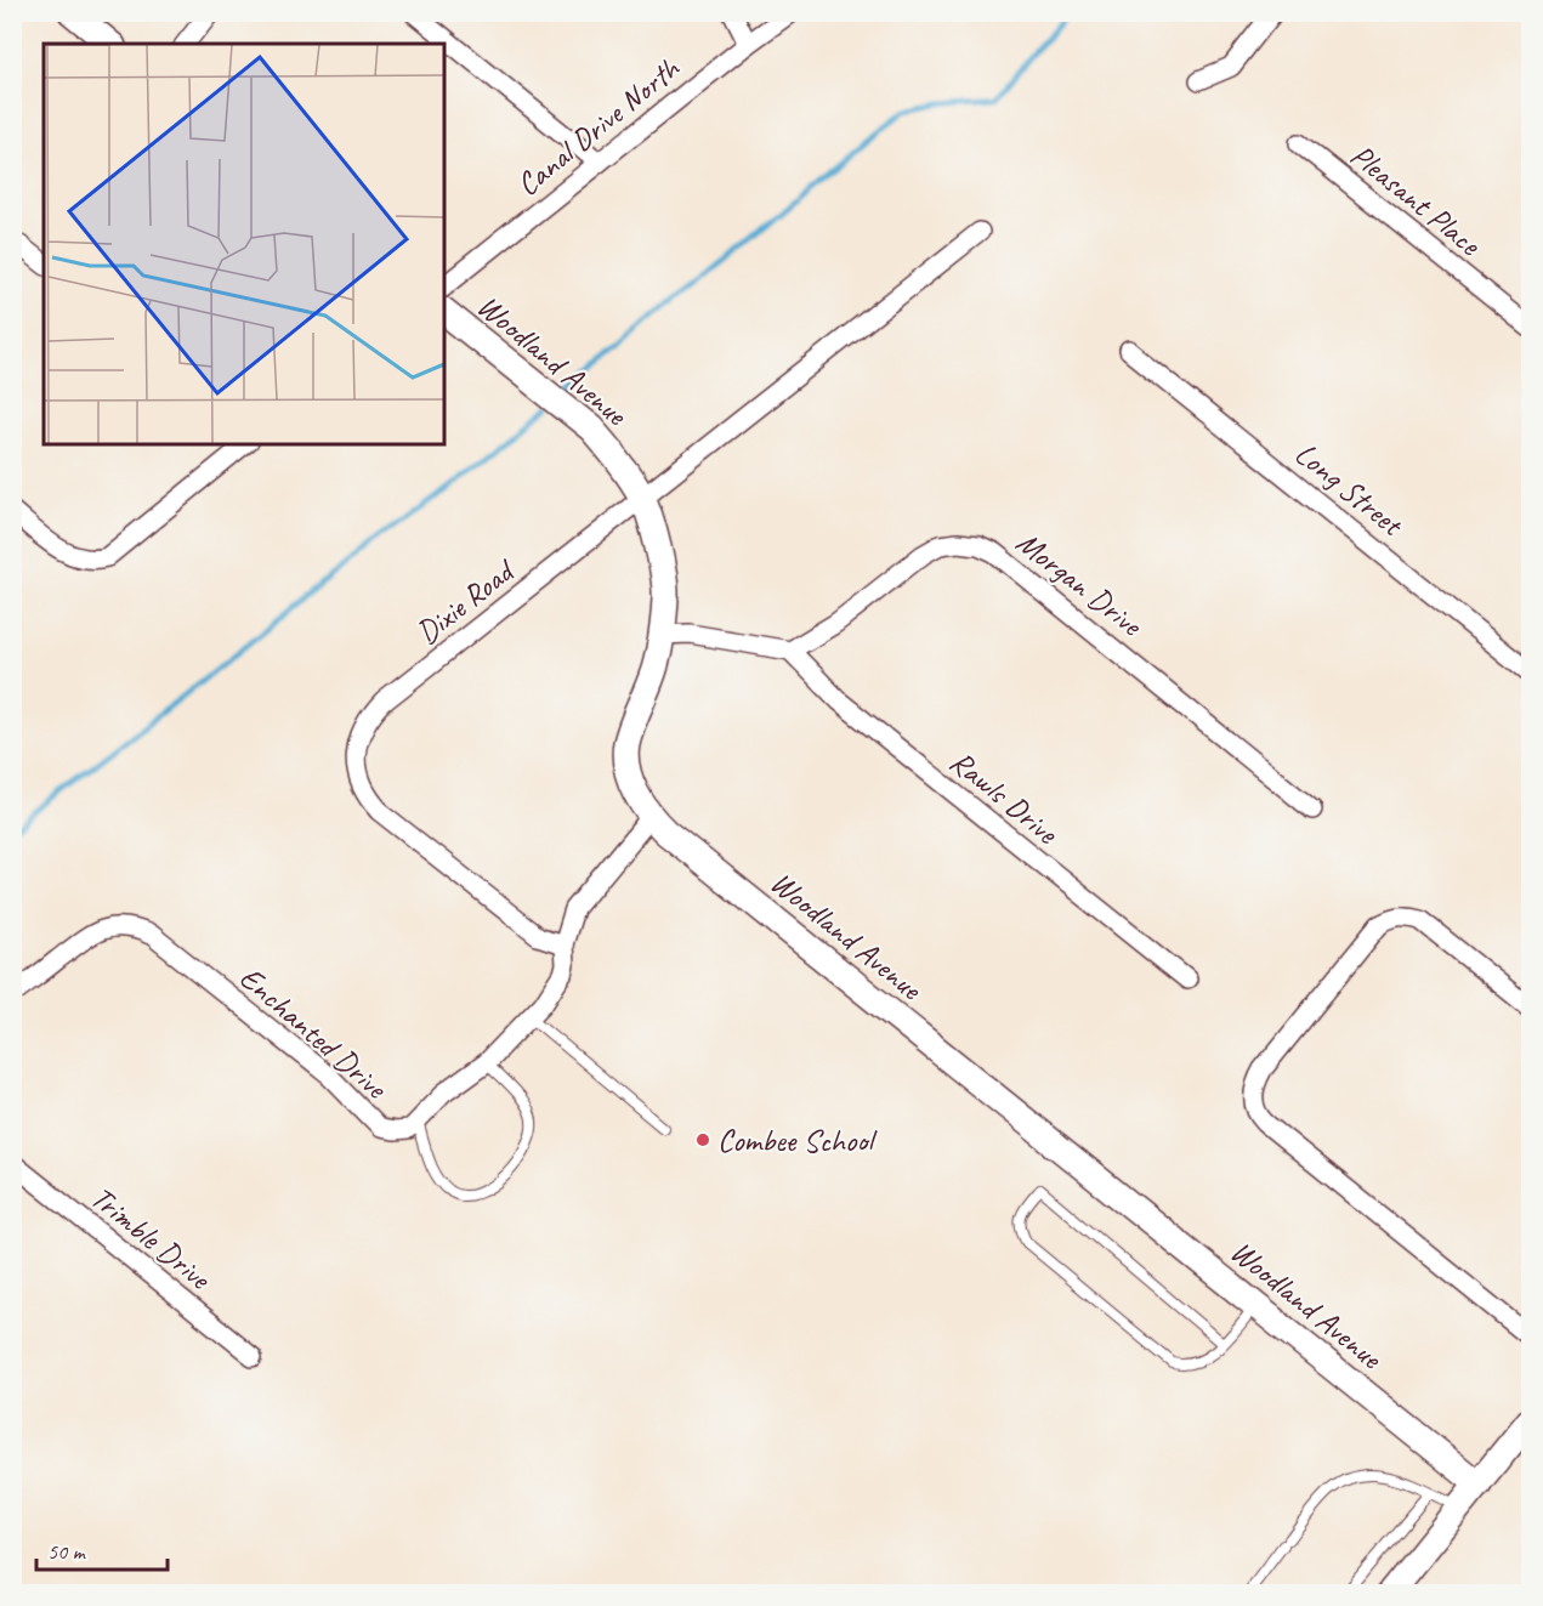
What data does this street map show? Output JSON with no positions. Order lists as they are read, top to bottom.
{
  "streets": {
    "street": [
      "Canal Drive North",
      "Pleasant Place",
      "Woodland Avenue",
      "Long Street",
      "Morgan Drive",
      "Dixie Road",
      "Rawls Drive",
      "Enchanted Drive",
      "Trimble Drive"
    ]
  },
  "crossings": [
    ["Woodland Avenue", "Dixie Road"],
    ["Morgan Drive", "Rawls Drive"]
  ],
  "places": ["Combee School"],
  "scale_bar": "50 m"
}
